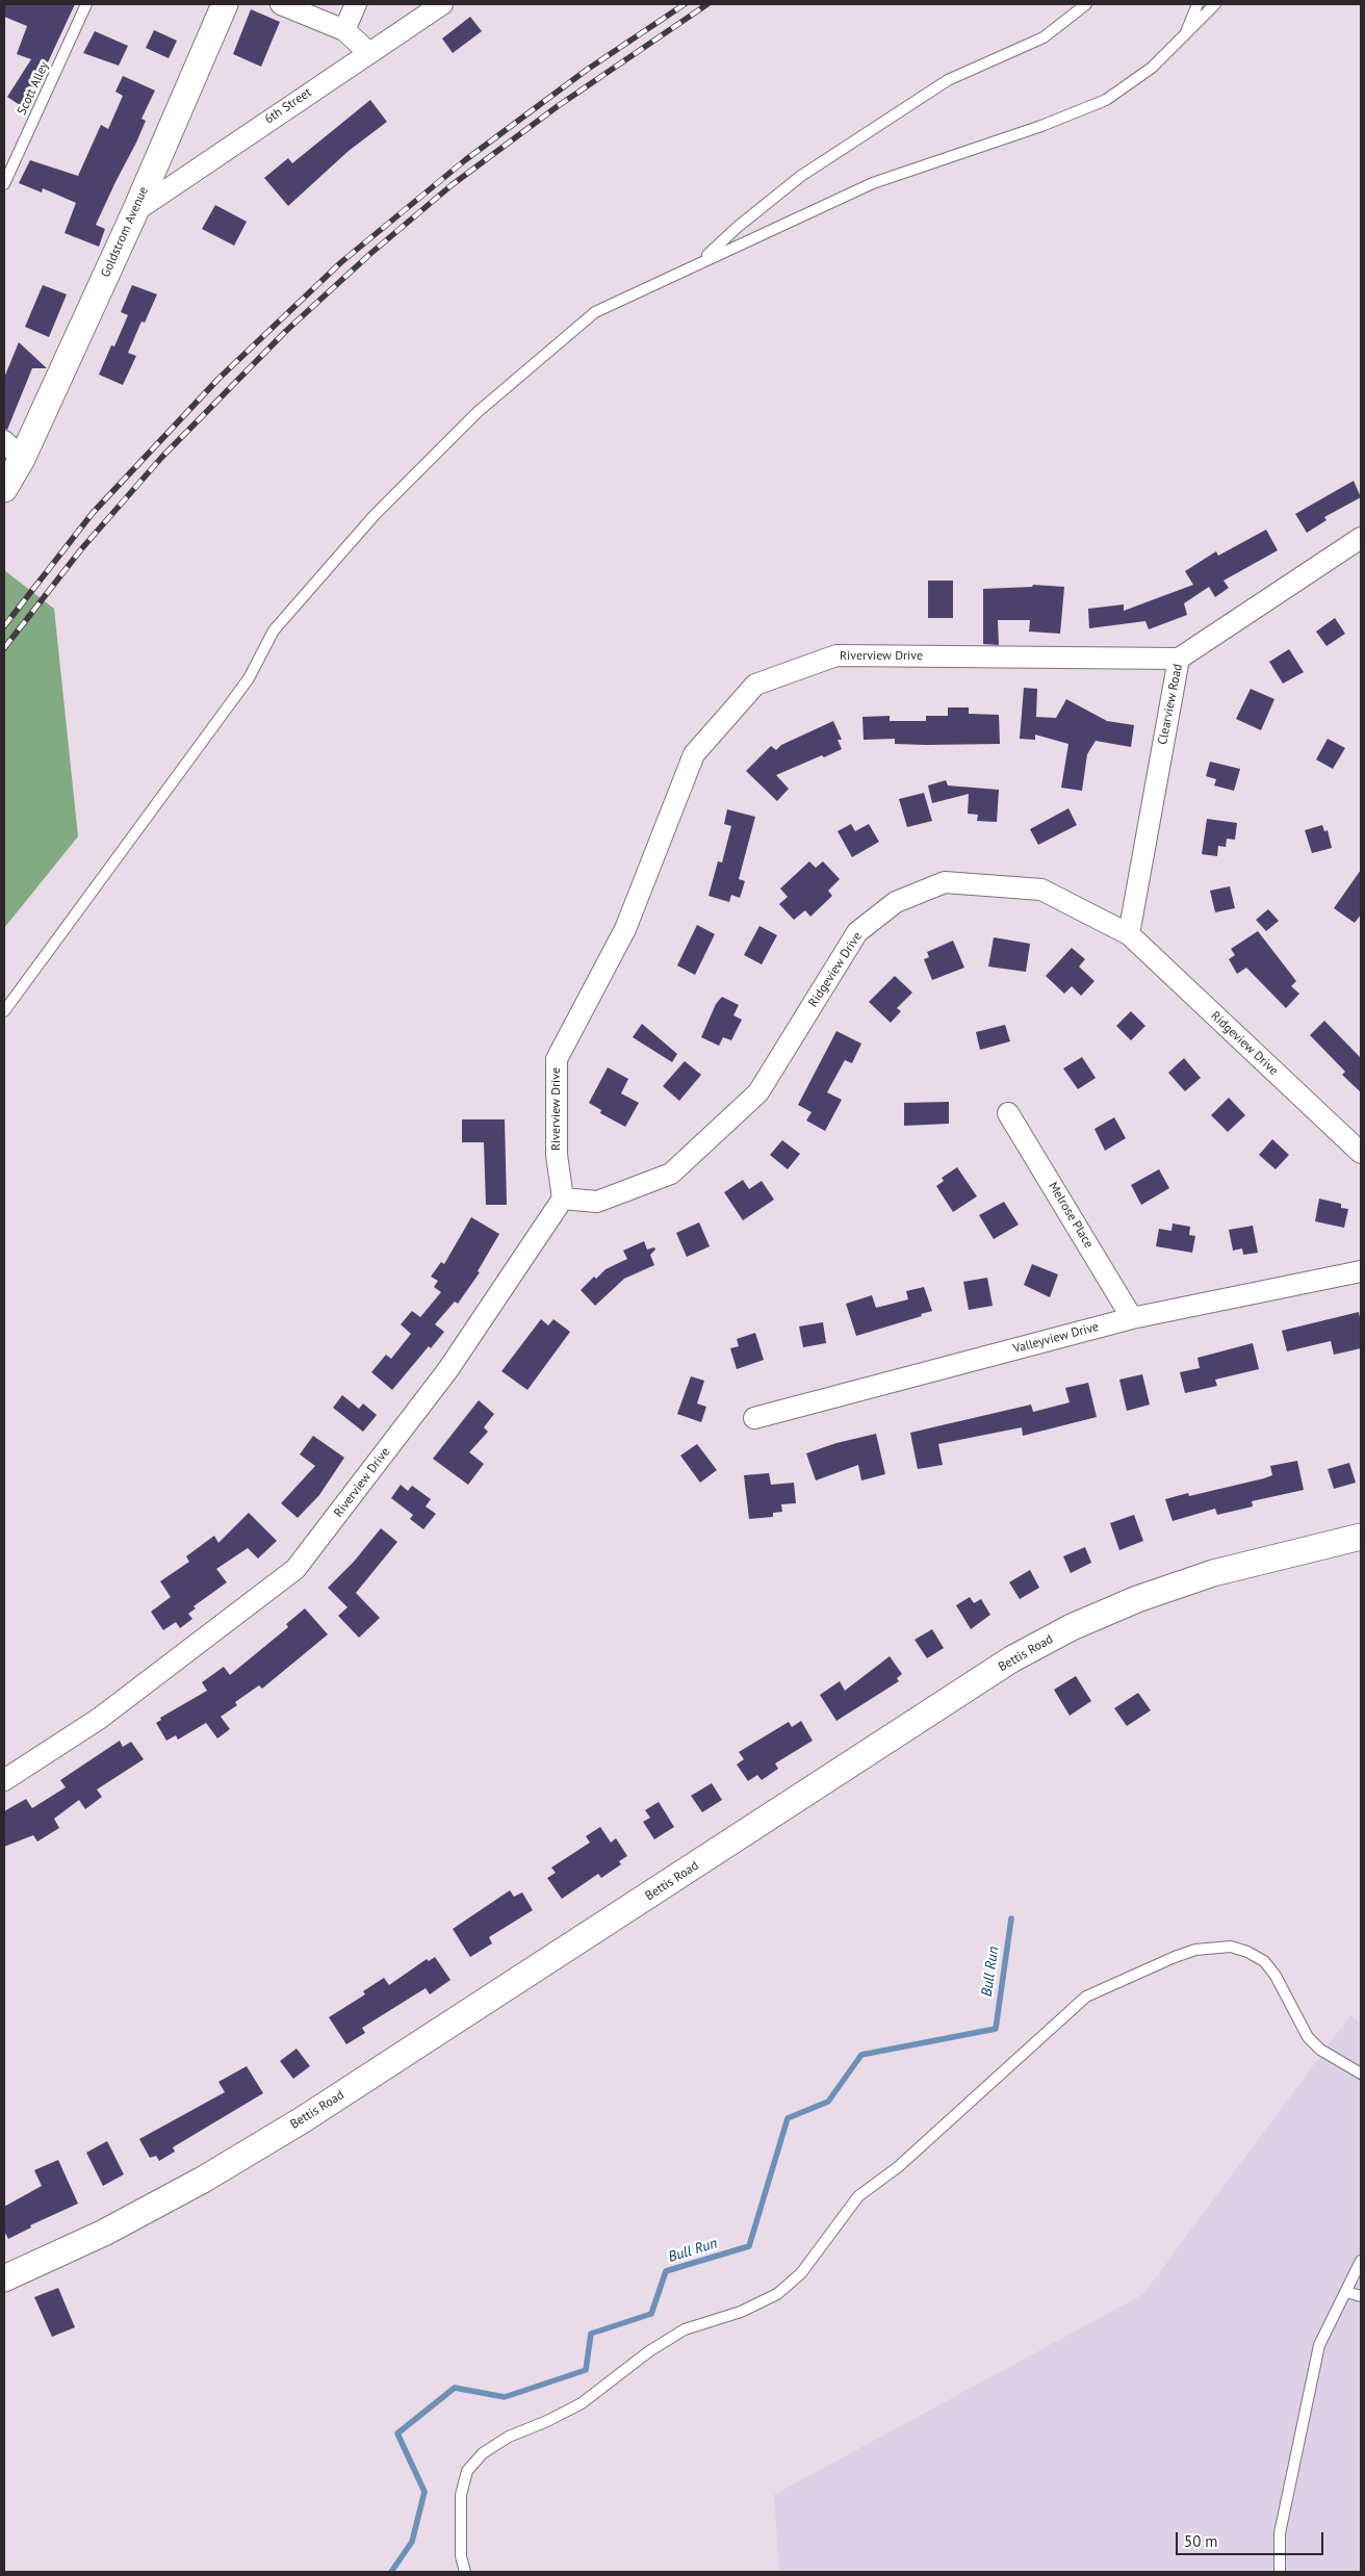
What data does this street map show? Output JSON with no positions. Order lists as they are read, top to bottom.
{
  "streets": {
    "street": [
      "6th Street",
      "Goldstrom Avenue",
      "Riverview Drive",
      "Clearview Road",
      "Ridgeview Drive",
      "Melrose Place",
      "Valleyview Drive",
      "Bettis Road"
    ],
    "lane": ["Scott Alley"]
  },
  "crossings": [
    ["6th Street", "Goldstrom Avenue"],
    ["Riverview Drive", "Clearview Road"],
    ["Riverview Drive", "Ridgeview Drive"],
    ["Clearview Road", "Ridgeview Drive"],
    ["Melrose Place", "Valleyview Drive"]
  ],
  "water": ["Bull Run"],
  "scale_bar": "50 m"
}
